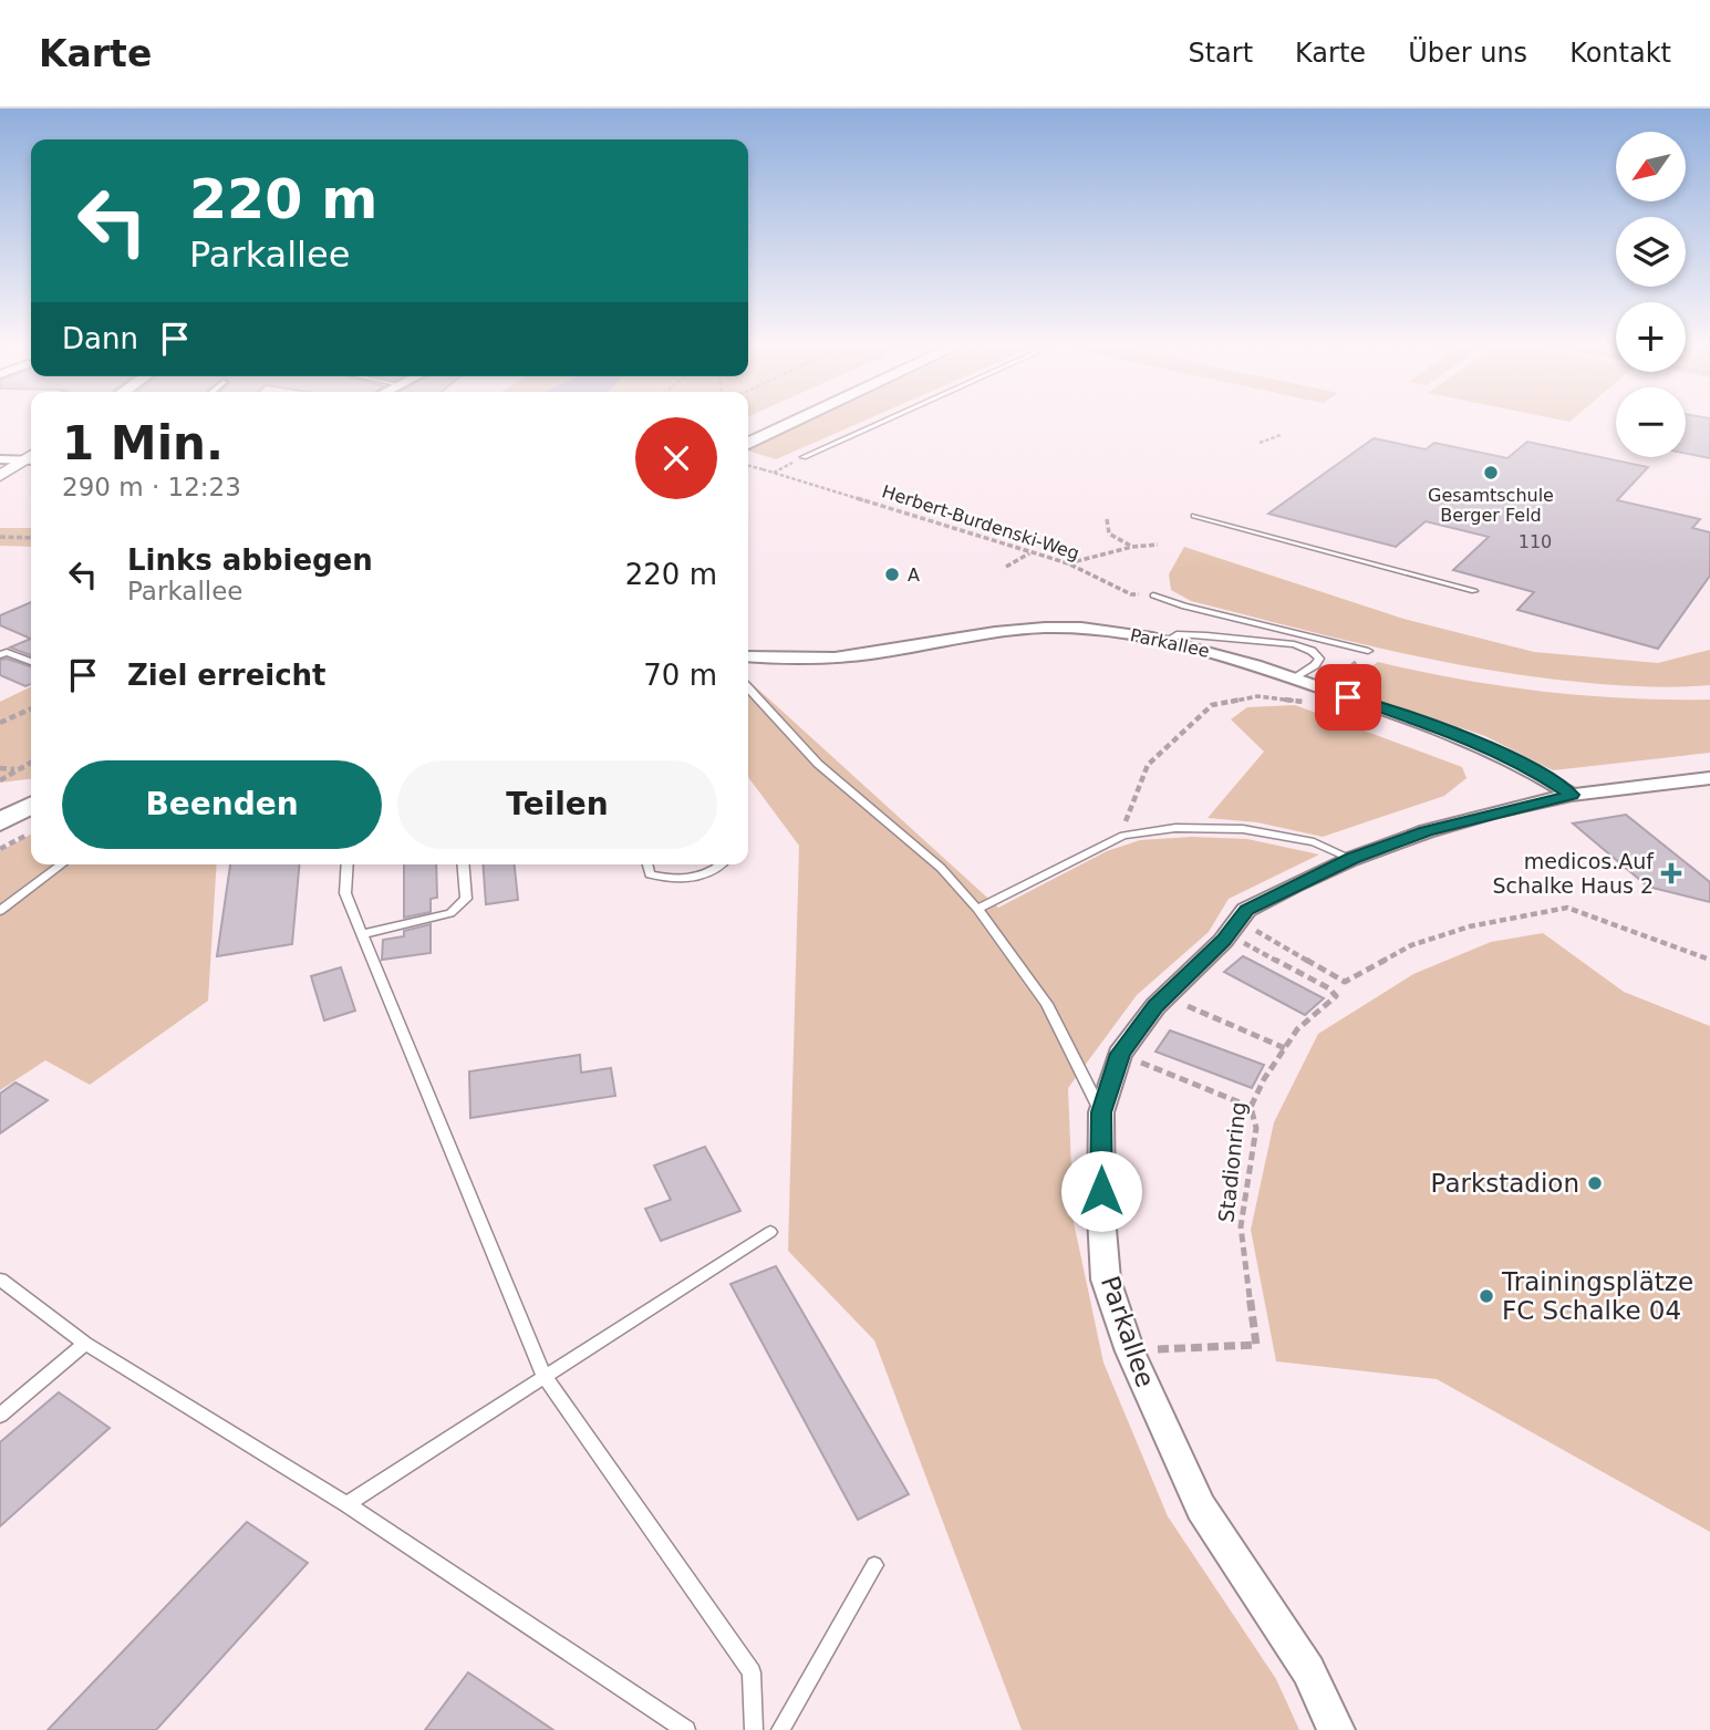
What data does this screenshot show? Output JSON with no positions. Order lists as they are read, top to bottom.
{
  "streets": {
    "street": ["Parkallee"],
    "path": ["Herbert-Burdenski-Weg", "Stadionring"]
  },
  "crossings": [
    ["Parkallee", "Stadionring"]
  ],
  "places": {
    "other": [
      "Gesamtschule Berger Feld",
      "A",
      "Parkstadion",
      "Trainingsplätze FC Schalke 04"
    ],
    "health": ["medicos.Auf Schalke Haus 2"]
  },
  "house_numbers": ["110"],
  "north": "bottom left",
  "page": {
    "header": "Karte",
    "nav": [
      "Start",
      "Karte",
      "Über uns",
      "Kontakt"
    ],
    "map_buttons": ["+", "−"],
    "turn": ["220 m", "Parkallee"],
    "then": "Dann",
    "heading": ["1 Min.", "290 m · 12:23"],
    "list": [
      {
        "name": "Links abbiegen",
        "note": "Parkallee",
        "value": "220 m"
      },
      {
        "name": "Ziel erreicht",
        "value": "70 m"
      }
    ],
    "buttons": ["Beenden", "Teilen"]
  }
}
